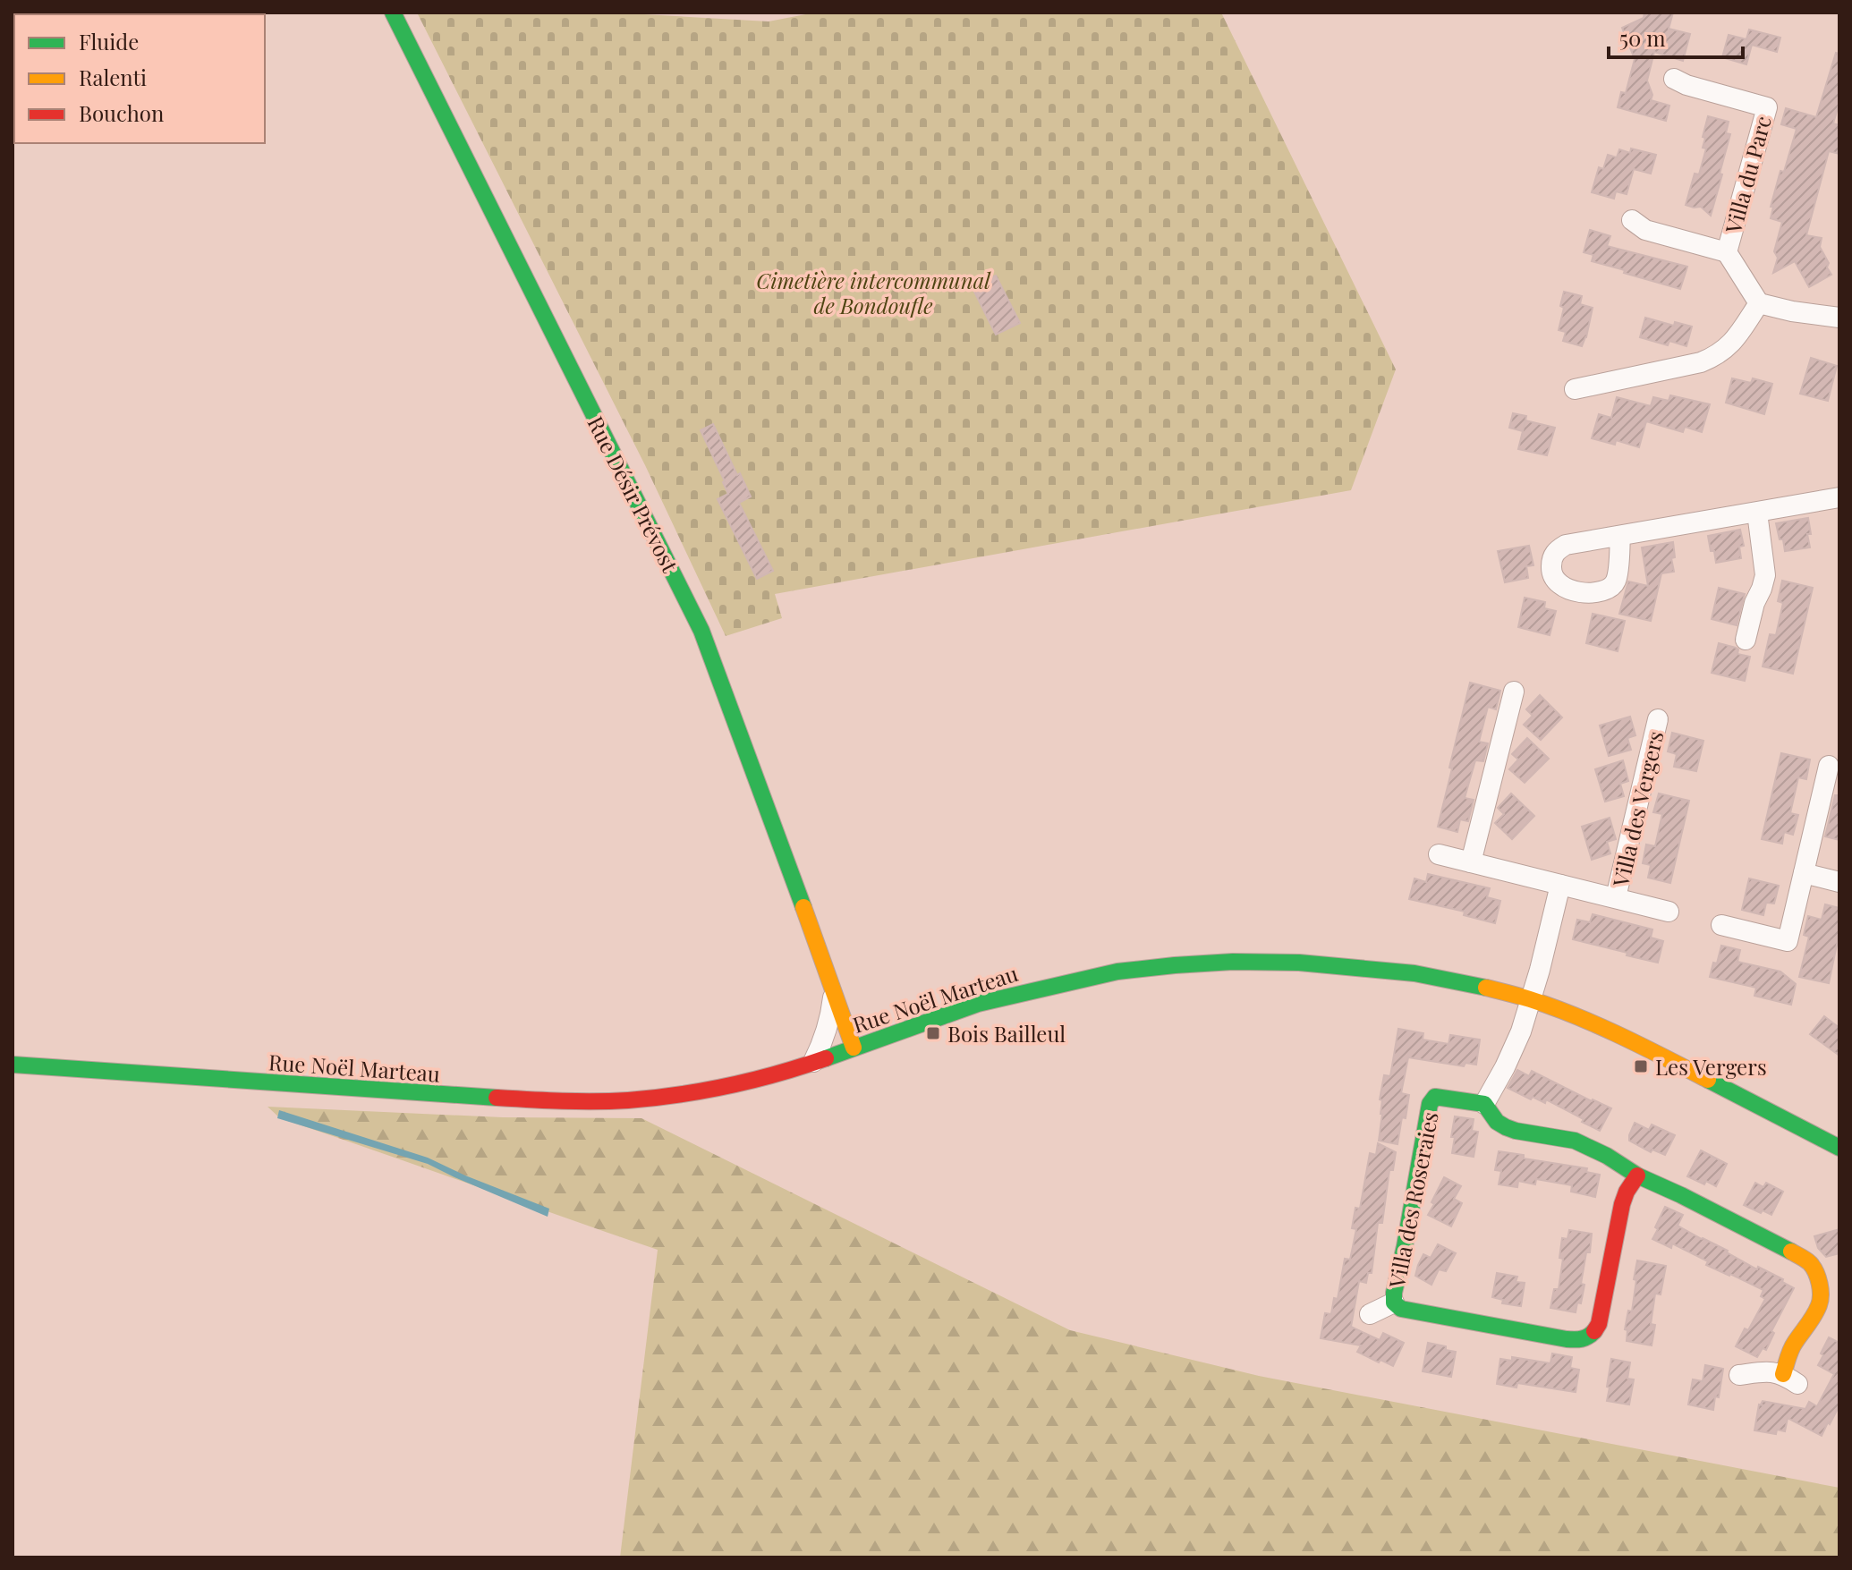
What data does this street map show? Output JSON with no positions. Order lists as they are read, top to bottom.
{
  "streets": {
    "street": [
      "Villa du Parc",
      "Rue Désir Prévost",
      "Villa des Vergers",
      "Rue Noël Marteau",
      "Villa des Roseraies"
    ]
  },
  "crossings": [
    ["Rue Désir Prévost", "Rue Noël Marteau"]
  ],
  "parks": ["Cimetière intercommunal de Bondoufle"],
  "places": {
    "transit": ["Bois Bailleul", "Les Vergers"]
  },
  "legend": ["Fluide", "Ralenti", "Bouchon"],
  "scale_bar": "50 m"
}
